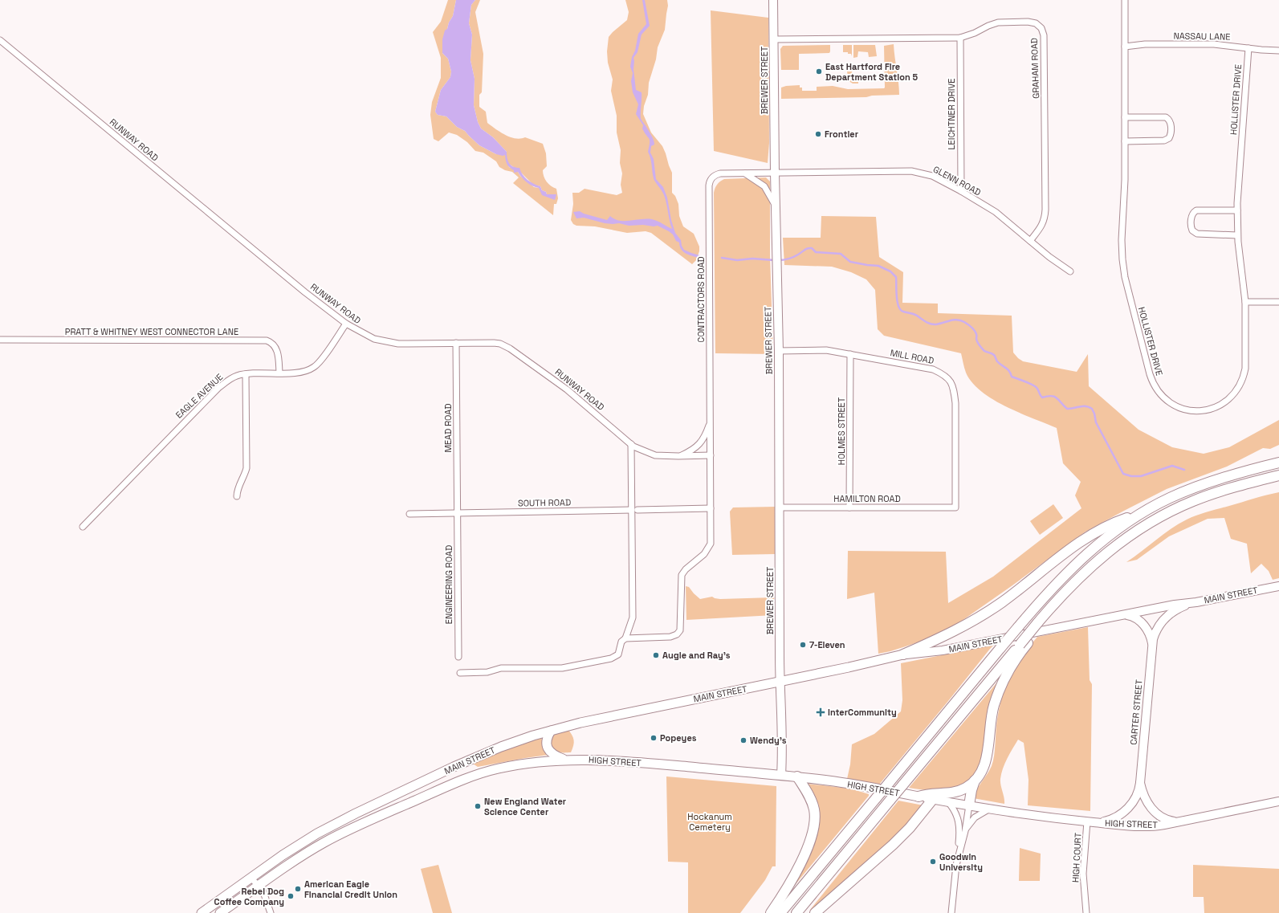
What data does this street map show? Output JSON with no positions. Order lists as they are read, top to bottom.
{
  "streets": {
    "main road": [
      "BREWER STREET",
      "MAIN STREET",
      "CARTER STREET",
      "HIGH STREET"
    ],
    "street": [
      "NASSAU LANE",
      "GRAHAM ROAD",
      "HOLLISTER DRIVE",
      "LEICHTNER DRIVE",
      "RUNWAY ROAD",
      "GLENN ROAD",
      "CONTRACTORS ROAD",
      "PRATT & WHITNEY WEST CONNECTOR LANE",
      "MILL ROAD",
      "EAGLE AVENUE",
      "MEAD ROAD",
      "HOLMES STREET",
      "HAMILTON ROAD",
      "SOUTH ROAD",
      "ENGINEERING ROAD",
      "HIGH COURT"
    ]
  },
  "crossings": [
    ["NASSAU LANE", "HOLLISTER DRIVE"],
    ["GRAHAM ROAD", "BREWER STREET"],
    ["GRAHAM ROAD", "LEICHTNER DRIVE"],
    ["GRAHAM ROAD", "GLENN ROAD"],
    ["BREWER STREET", "GLENN ROAD"],
    ["BREWER STREET", "CONTRACTORS ROAD"],
    ["BREWER STREET", "MILL ROAD"],
    ["BREWER STREET", "HAMILTON ROAD"],
    ["BREWER STREET", "MAIN STREET"],
    ["BREWER STREET", "HIGH STREET"],
    ["LEICHTNER DRIVE", "GLENN ROAD"],
    ["RUNWAY ROAD", "CONTRACTORS ROAD"],
    ["RUNWAY ROAD", "EAGLE AVENUE"],
    ["RUNWAY ROAD", "MEAD ROAD"],
    ["GLENN ROAD", "CONTRACTORS ROAD"],
    ["CONTRACTORS ROAD", "SOUTH ROAD"],
    ["PRATT & WHITNEY WEST CONNECTOR LANE", "EAGLE AVENUE"],
    ["MILL ROAD", "HOLMES STREET"],
    ["MILL ROAD", "HAMILTON ROAD"],
    ["MEAD ROAD", "SOUTH ROAD"],
    ["MEAD ROAD", "ENGINEERING ROAD"],
    ["HOLMES STREET", "HAMILTON ROAD"],
    ["SOUTH ROAD", "ENGINEERING ROAD"],
    ["MAIN STREET", "CARTER STREET"],
    ["MAIN STREET", "HIGH STREET"],
    ["CARTER STREET", "HIGH STREET"],
    ["HIGH STREET", "HIGH COURT"]
  ],
  "parks": ["Hockanum Cemetery"],
  "places": {
    "other": [
      "East Hartford Fire Department Station 5",
      "Frontier",
      "7-Eleven",
      "Augie and Ray's",
      "Popeyes",
      "Wendy's",
      "New England Water Science Center",
      "Goodwin University",
      "American Eagle Financial Credit Union",
      "Rebel Dog Coffee Company"
    ],
    "health": ["InterCommunity"]
  }
}
